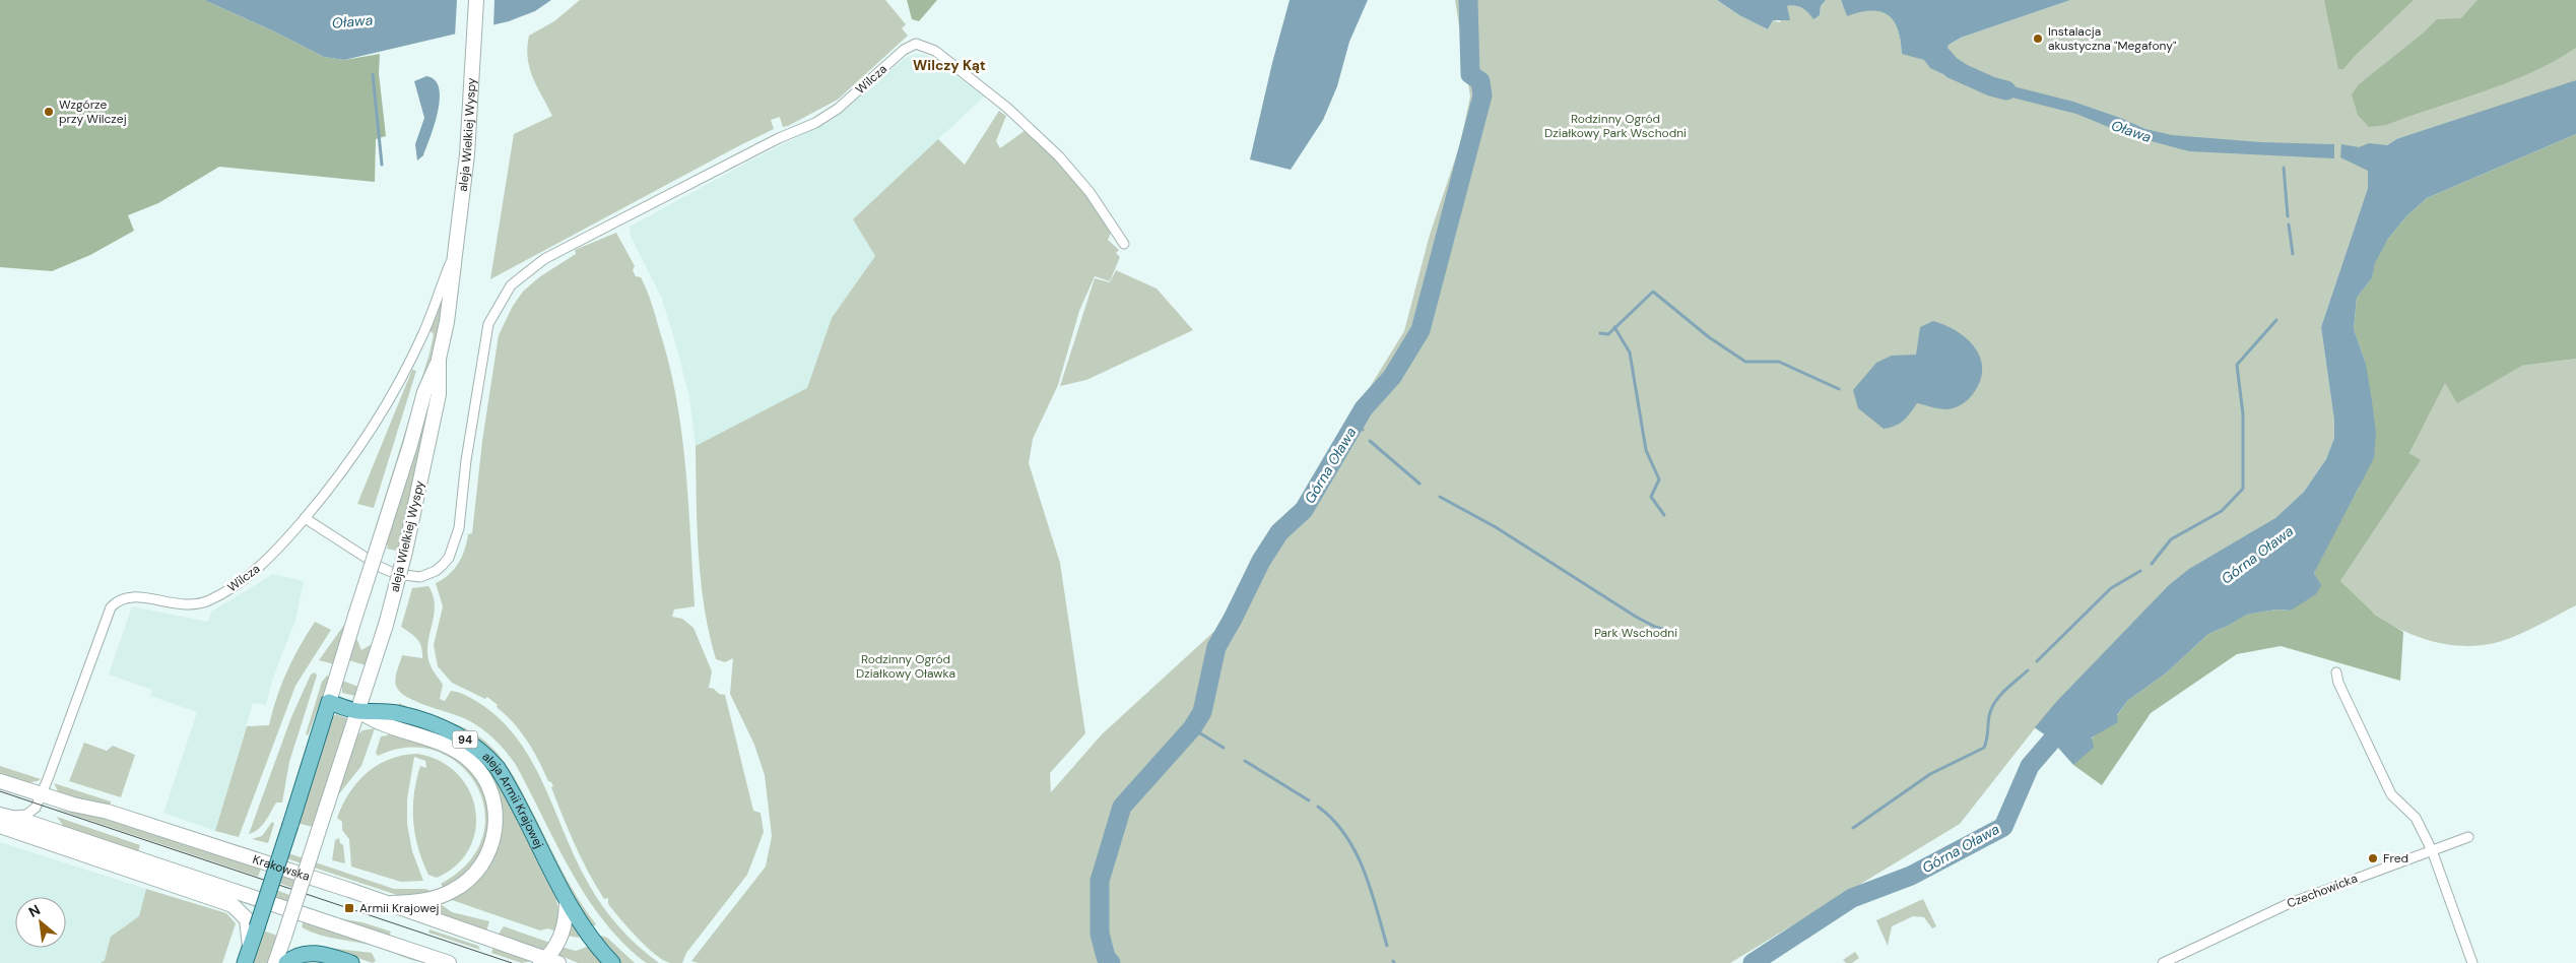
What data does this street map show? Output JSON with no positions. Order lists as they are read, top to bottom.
{
  "streets": {
    "main road": [
      "aleja Wielkiej Wyspy",
      "94",
      "aleja Armii Krajowej",
      "Krakowska"
    ],
    "street": ["Wilcza", "Czechowicka"]
  },
  "crossings": [
    ["Wilcza", "aleja Wielkiej Wyspy"],
    ["Wilcza", "Krakowska"],
    ["aleja Wielkiej Wyspy", "aleja Armii Krajowej"]
  ],
  "districts": ["Wilczy Kąt"],
  "water": ["Oława", "Górna Oława"],
  "parks": ["Rodzinny Ogród Działkowy Park Wschodni", "Park Wschodni", "Rodzinny Ogród Działkowy Oławka"],
  "places": {
    "other": ["Instalacja akustyczna \"Megafony\"", "Wzgórze przy Wilczej", "Fred"],
    "transit": ["Armii Krajowej"]
  },
  "north": "top left"
}
